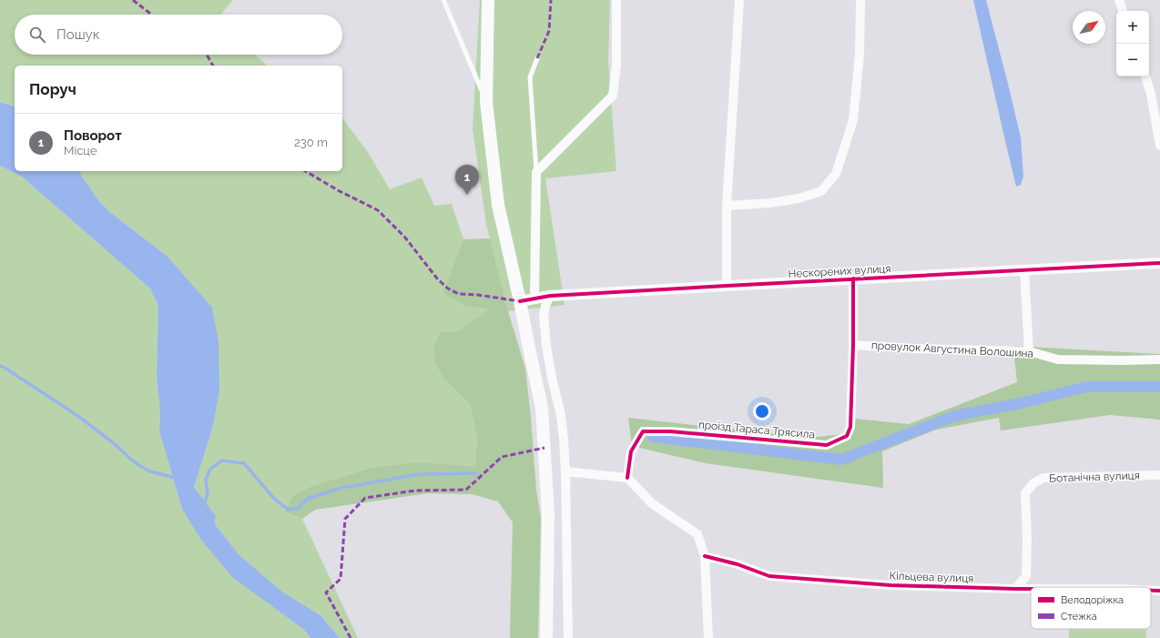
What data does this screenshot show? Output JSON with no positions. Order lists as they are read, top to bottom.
{
  "streets": {
    "street": [
      "Нескорених вулиця",
      "провулок Августина Волошина",
      "проїзд Тараса Трясила",
      "Ботанічна вулиця",
      "Кільцева вулиця"
    ]
  },
  "crossings": [
    ["Нескорених вулиця", "проїзд Тараса Трясила"],
    ["провулок Августина Волошина", "проїзд Тараса Трясила"],
    ["Ботанічна вулиця", "Кільцева вулиця"]
  ],
  "legend": ["Велодоріжка", "Стежка"],
  "north": "top right",
  "page": {
    "map_buttons": ["+", "−"],
    "search": "Пошук",
    "heading": "Поруч",
    "list": [
      {
        "mark": "1",
        "name": "Поворот",
        "note": "Місце",
        "value": "230 m"
      }
    ],
    "pins": "1"
  }
}
